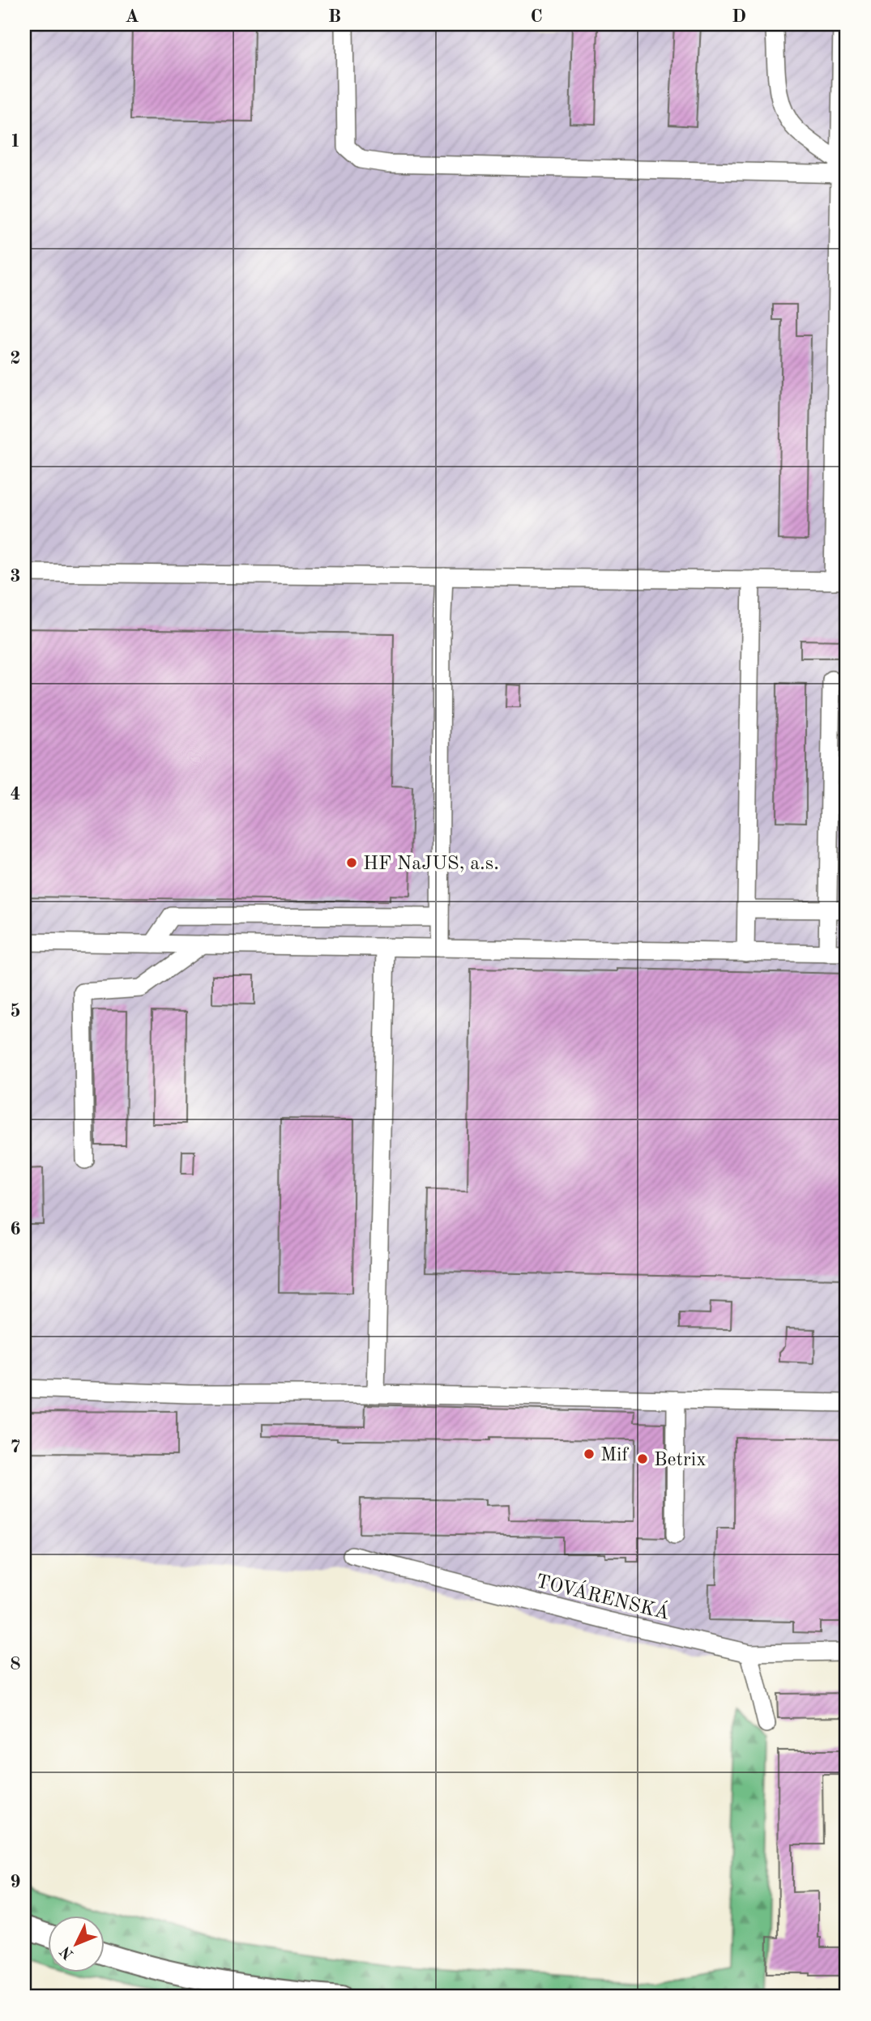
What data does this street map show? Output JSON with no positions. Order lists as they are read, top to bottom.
{
  "streets": {
    "lane": ["TOVÁRENSKÁ"]
  },
  "places": ["HF NaJUS, a.s.", "Mif", "Betrix"],
  "north": "bottom left",
  "grid": {
    "columns": [
      "A",
      "B",
      "C",
      "D"
    ],
    "rows": [
      "1",
      "2",
      "3",
      "4",
      "5",
      "6",
      "7",
      "8",
      "9"
    ]
  }
}
